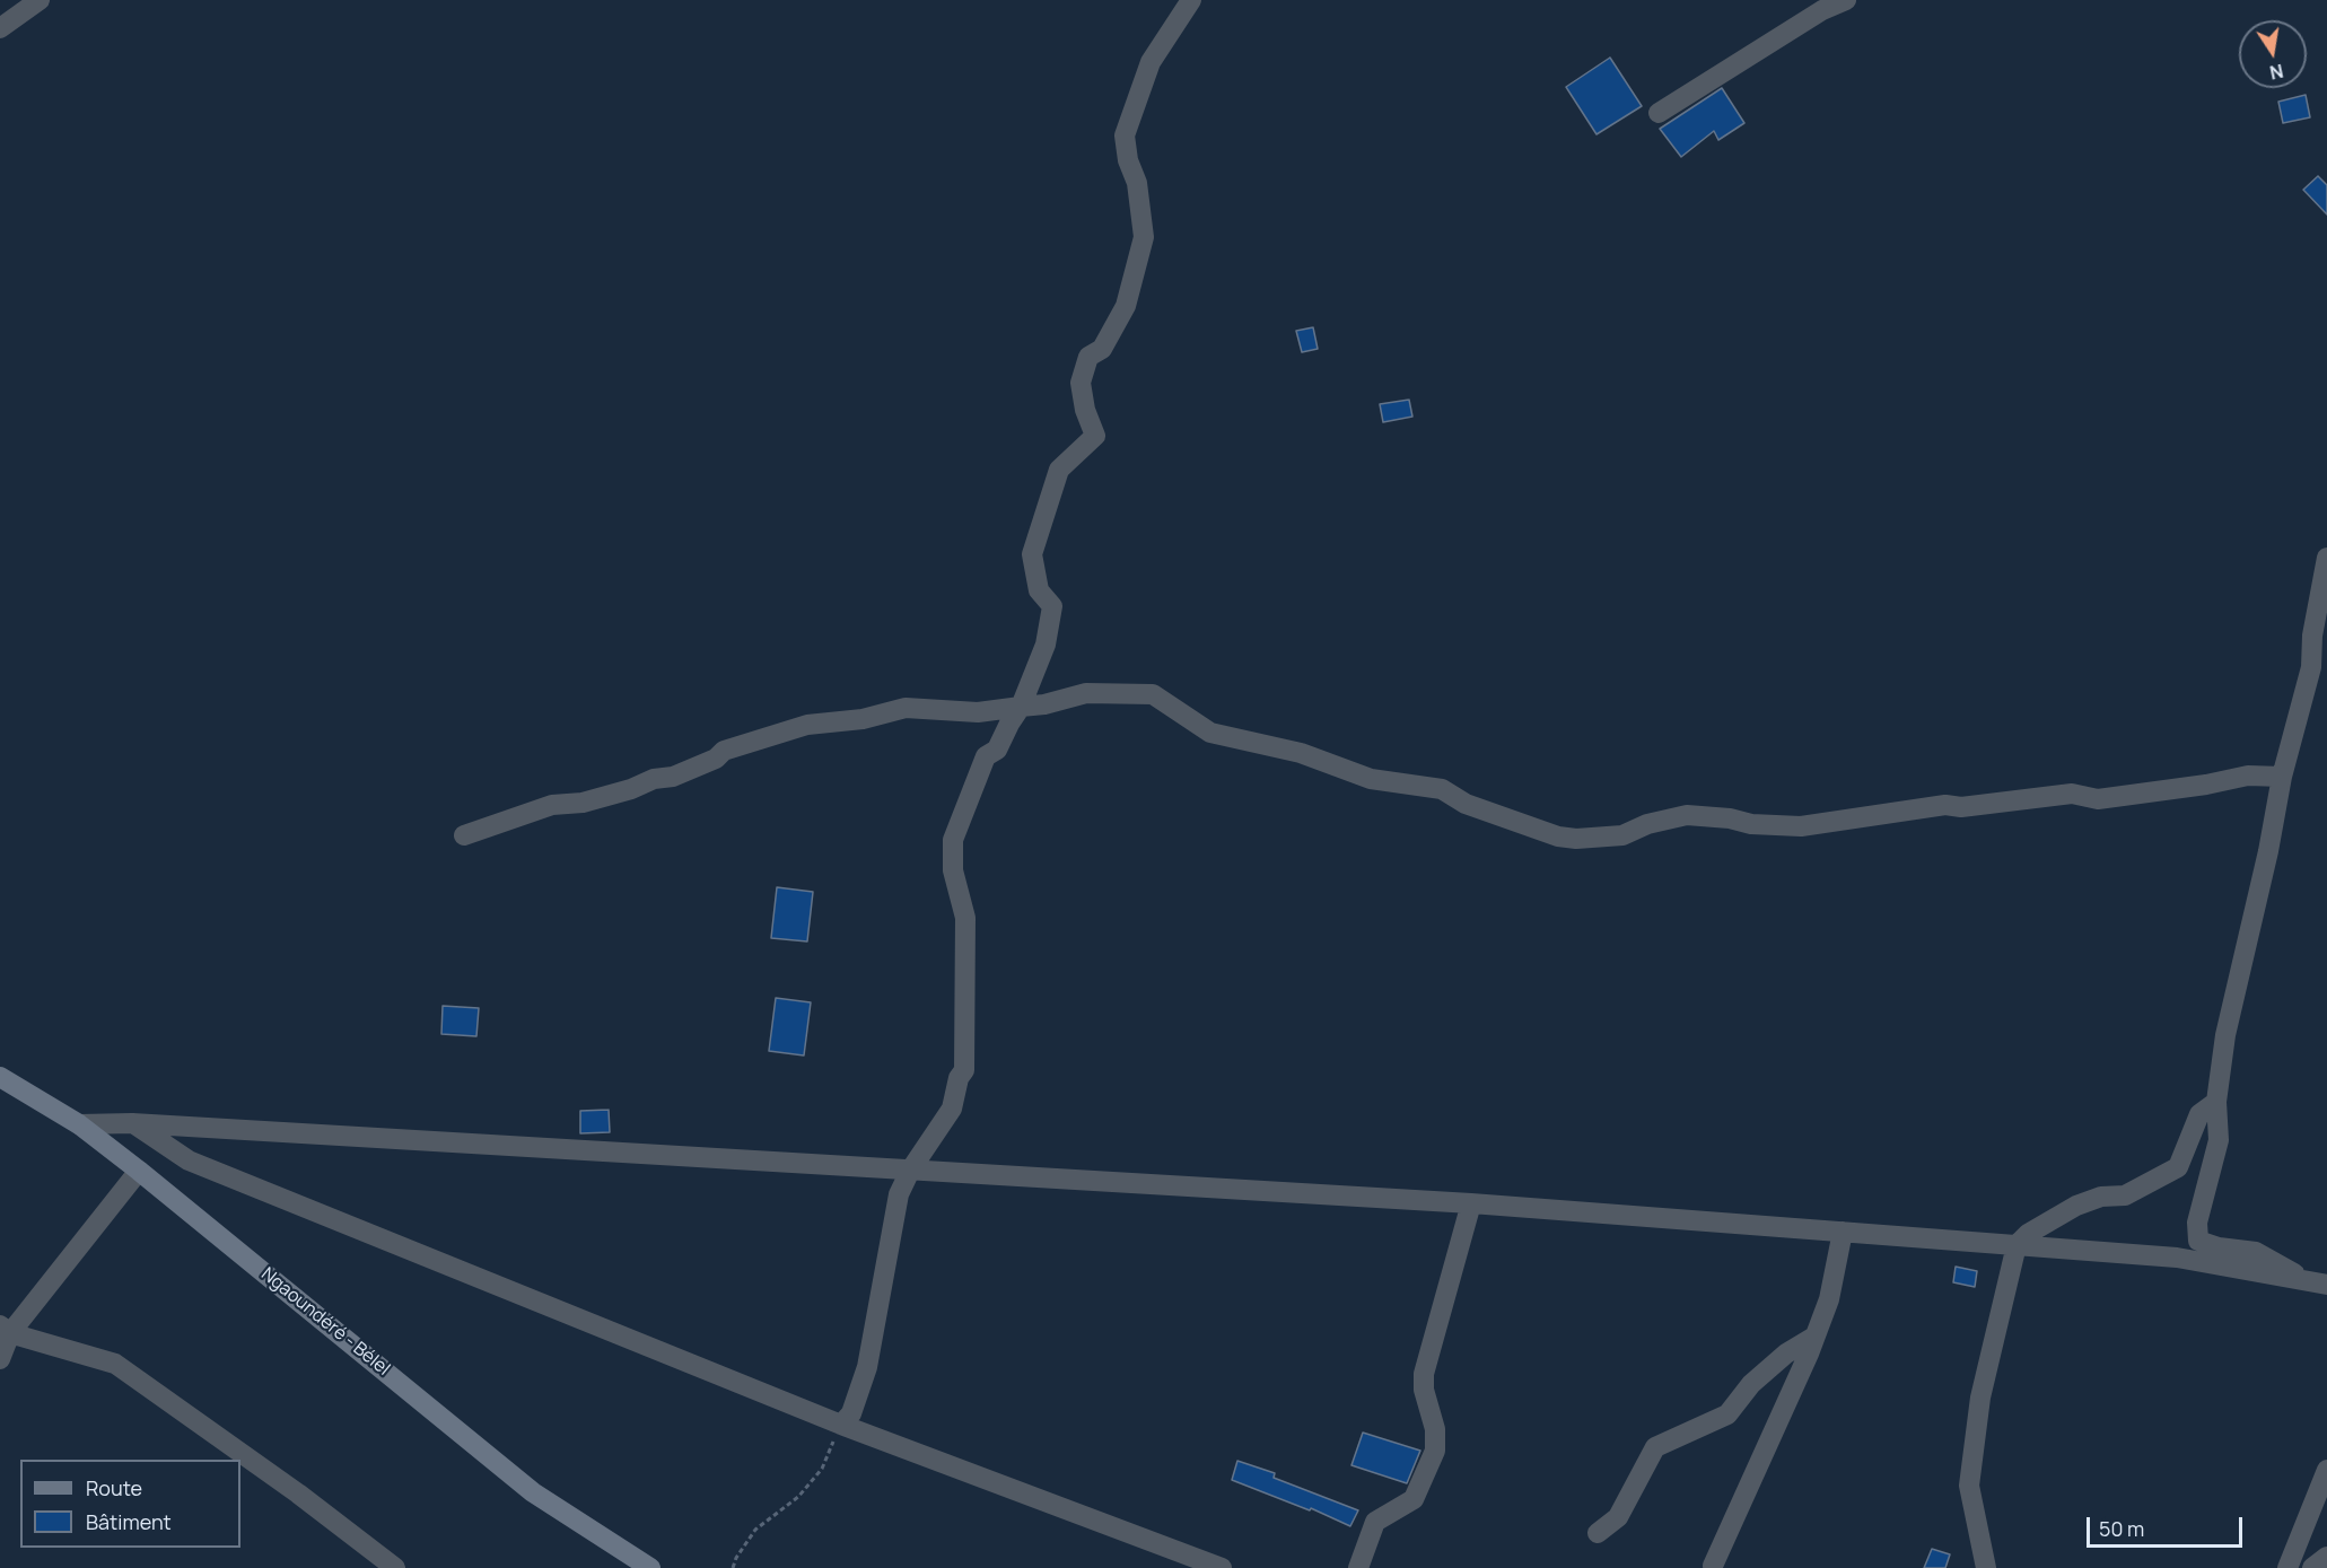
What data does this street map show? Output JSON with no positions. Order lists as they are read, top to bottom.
{
  "streets": {
    "main road": ["Ngaoundéré - Bélel"]
  },
  "legend": ["Route", "Bâtiment"],
  "scale_bar": "50 m",
  "north": "bottom"
}
